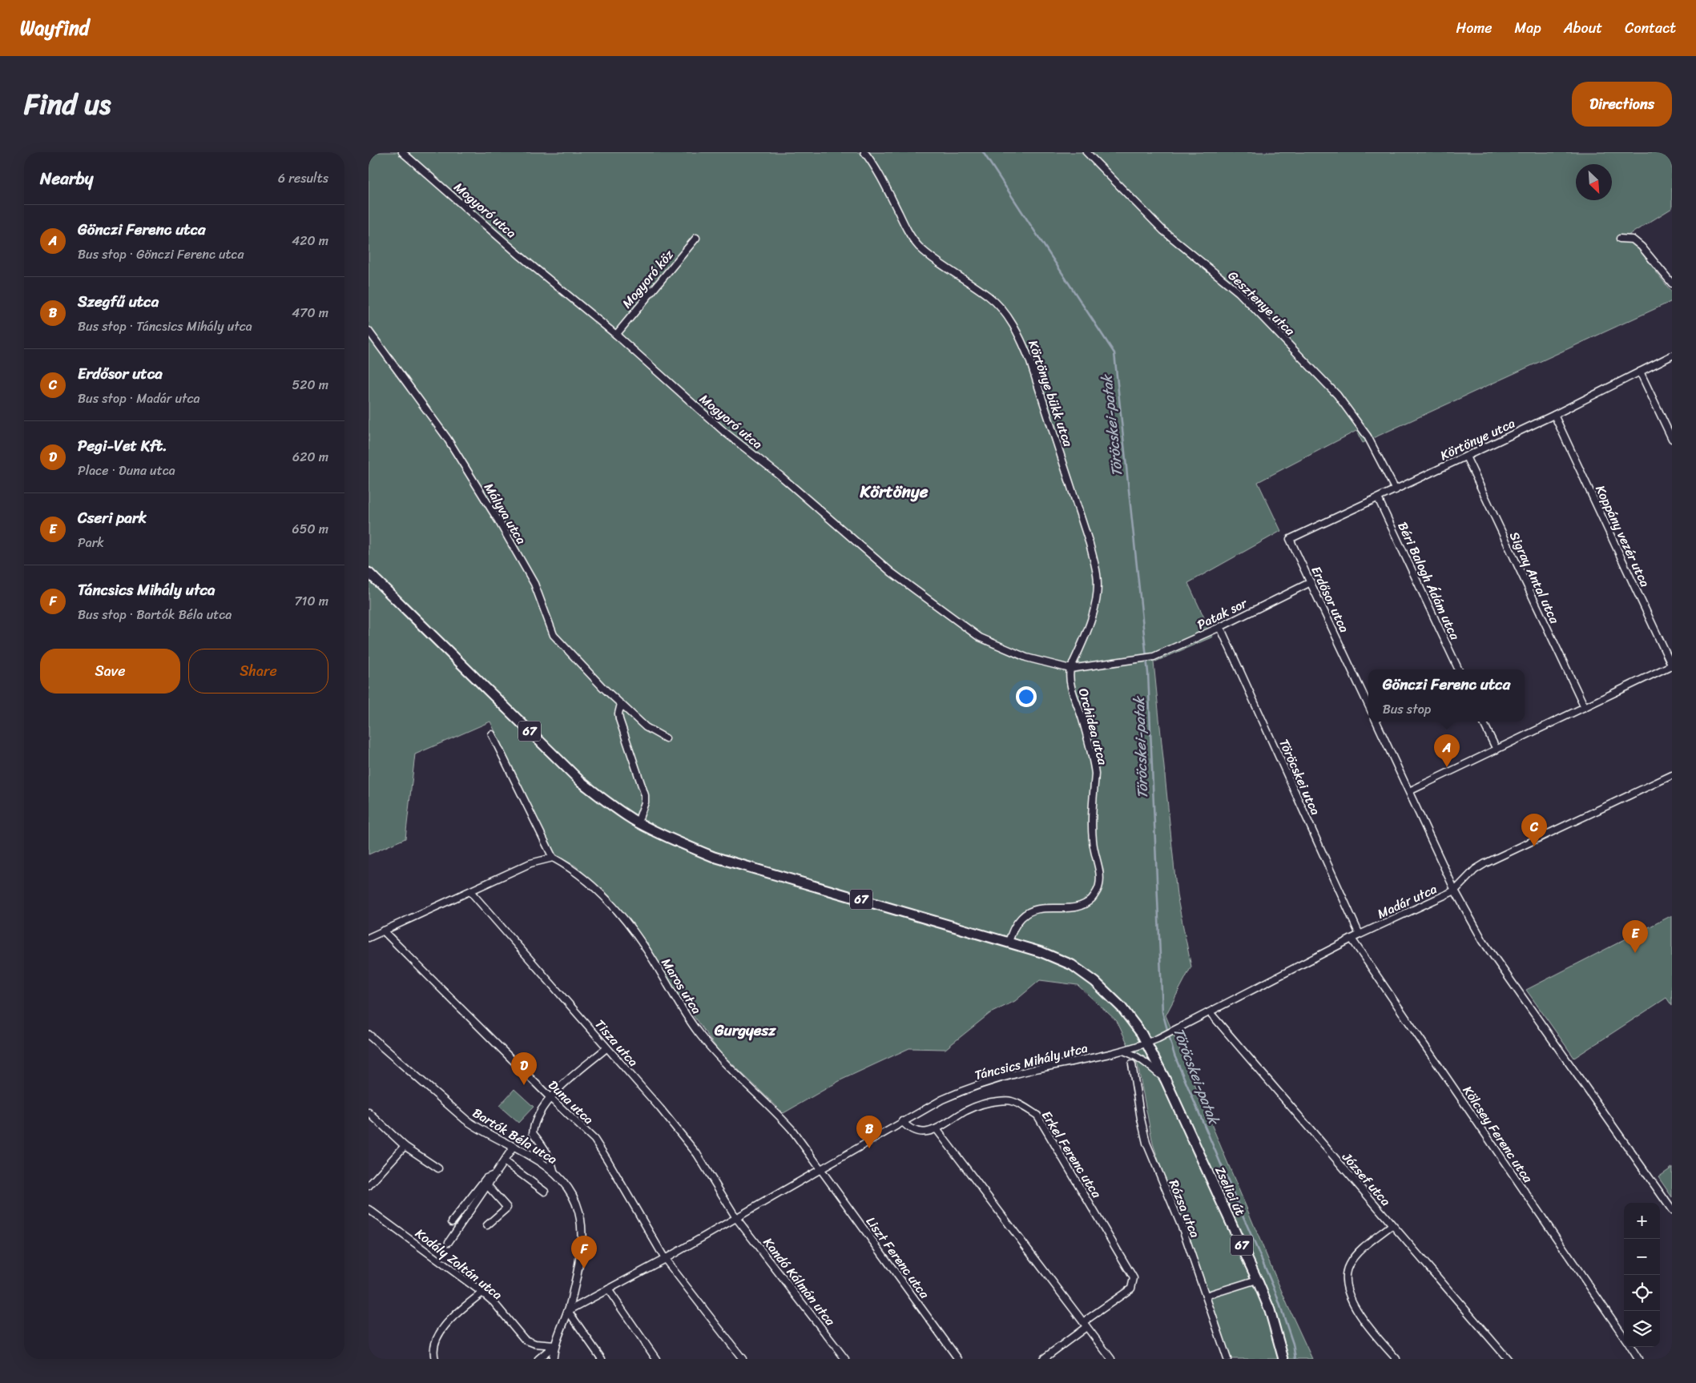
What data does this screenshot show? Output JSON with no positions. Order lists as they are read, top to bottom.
{
  "streets": {
    "main road": ["67", "Zselici út"],
    "street": [
      "Mogyoró utca",
      "Mogyoró köz",
      "Gesztenye utca",
      "Körtönye bükk utca",
      "Körtönye utca",
      "Mályva utca",
      "Koppány vezér utca",
      "Sigray Antal utca",
      "Béri Balogh Ádám utca",
      "Erdősor utca",
      "Patak sor",
      "Orchidea utca",
      "Töröcskei utca",
      "Madár utca",
      "Maros utca",
      "Tisza utca",
      "Táncsics Mihály utca",
      "Duna utca",
      "Kölcsey Ferenc utca",
      "Bartók Béla utca",
      "Erkel Ferenc utca",
      "József utca",
      "Rózsa utca",
      "Liszt Ferenc utca",
      "Kodály Zoltán utca",
      "Kandó Kálmán utca"
    ]
  },
  "crossings": [
    ["Mogyoró utca", "Mogyoró köz"],
    ["Mogyoró utca", "Körtönye bükk utca"],
    ["Mogyoró utca", "Patak sor"],
    ["Mogyoró utca", "Orchidea utca"],
    ["Gesztenye utca", "Körtönye utca"],
    ["Körtönye bükk utca", "Patak sor"],
    ["Körtönye bükk utca", "Orchidea utca"],
    ["Körtönye utca", "Koppány vezér utca"],
    ["Körtönye utca", "Sigray Antal utca"],
    ["Körtönye utca", "Béri Balogh Ádám utca"],
    ["Körtönye utca", "Erdősor utca"],
    ["Erdősor utca", "Patak sor"],
    ["Patak sor", "Orchidea utca"],
    ["Patak sor", "Töröcskei utca"],
    ["Orchidea utca", "67"],
    ["67", "Madár utca"],
    ["67", "Táncsics Mihály utca"],
    ["67", "Zselici út"],
    ["Töröcskei utca", "Madár utca"],
    ["Madár utca", "Táncsics Mihály utca"],
    ["Madár utca", "Kölcsey Ferenc utca"],
    ["Madár utca", "József utca"],
    ["Maros utca", "Táncsics Mihály utca"],
    ["Maros utca", "Liszt Ferenc utca"],
    ["Tisza utca", "Táncsics Mihály utca"],
    ["Tisza utca", "Kandó Kálmán utca"],
    ["Táncsics Mihály utca", "Duna utca"],
    ["Táncsics Mihály utca", "Bartók Béla utca"],
    ["Táncsics Mihály utca", "Liszt Ferenc utca"],
    ["Táncsics Mihály utca", "Kandó Kálmán utca"],
    ["Bartók Béla utca", "Kodály Zoltán utca"]
  ],
  "districts": ["Körtönye", "Gurgyesz"],
  "water": ["Töröcskei-patak"],
  "north": "bottom right",
  "page": {
    "header": "Wayfind",
    "nav": [
      "Home",
      "Map",
      "About",
      "Contact"
    ],
    "title": "Find us",
    "buttons": [
      "Directions",
      ["Save", "Share"]
    ],
    "heading": ["Nearby", "6 results"],
    "list": [
      {
        "mark": "A",
        "name": "Gönczi Ferenc utca",
        "note": "Bus stop · Gönczi Ferenc utca",
        "value": "420 m"
      },
      {
        "mark": "B",
        "name": "Szegfű utca",
        "note": "Bus stop · Táncsics Mihály utca",
        "value": "470 m"
      },
      {
        "mark": "C",
        "name": "Erdősor utca",
        "note": "Bus stop · Madár utca",
        "value": "520 m"
      },
      {
        "mark": "D",
        "name": "Pegi-Vet Kft.",
        "note": "Place · Duna utca",
        "value": "620 m"
      },
      {
        "mark": "E",
        "name": "Cseri park",
        "note": "Park",
        "value": "650 m"
      },
      {
        "mark": "F",
        "name": "Táncsics Mihály utca",
        "note": "Bus stop · Bartók Béla utca",
        "value": "710 m"
      }
    ],
    "popup": ["Gönczi Ferenc utca", "Bus stop"],
    "pins": [
      "A",
      "C",
      "E",
      "D",
      "B",
      "F"
    ],
    "map_buttons": ["+", "−"]
  }
}
